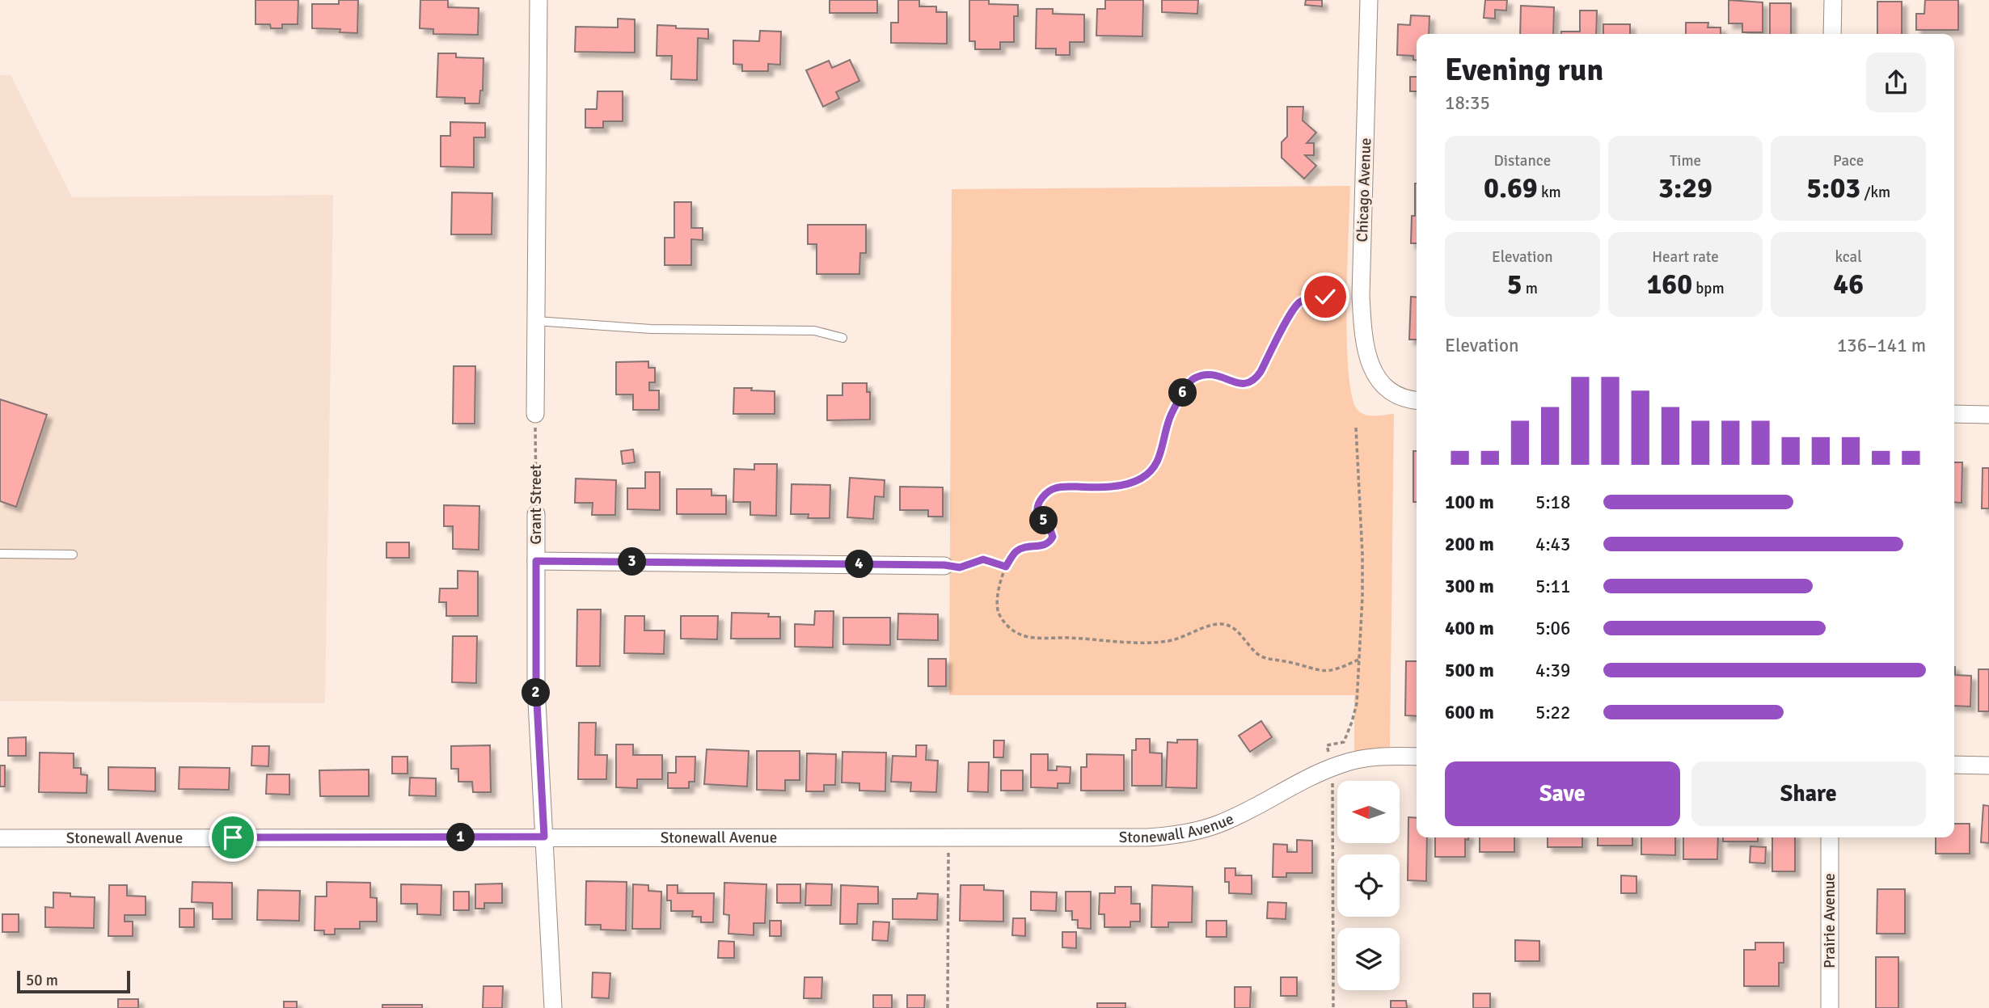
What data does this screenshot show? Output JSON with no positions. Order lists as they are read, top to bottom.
{
  "streets": {
    "street": [
      "Chicago Avenue",
      "Grant Street",
      "Stonewall Avenue",
      "Prairie Avenue"
    ]
  },
  "crossings": [
    ["Grant Street", "Stonewall Avenue"]
  ],
  "scale_bar": "50 m",
  "north": "left",
  "page": {
    "heading": ["Evening run", "18:35"],
    "stats": [
      ["Distance", "0.69 km"],
      ["Time", "3:29"],
      ["Pace", "5:03 /km"],
      ["Elevation", "5 m"],
      ["Heart rate", "160 bpm"],
      ["kcal", "46"]
    ],
    "chart": ["Elevation", "136–141 m"],
    "pins": [
      "6",
      "5",
      "3",
      "4",
      "2",
      "1"
    ],
    "list": [
      {
        "name": "100 m",
        "note": "5:18"
      },
      {
        "name": "200 m",
        "note": "4:43"
      },
      {
        "name": "300 m",
        "note": "5:11"
      },
      {
        "name": "400 m",
        "note": "5:06"
      },
      {
        "name": "500 m",
        "note": "4:39"
      },
      {
        "name": "600 m",
        "note": "5:22"
      }
    ],
    "buttons": ["Save", "Share"],
    "scale": "50 m"
  }
}
